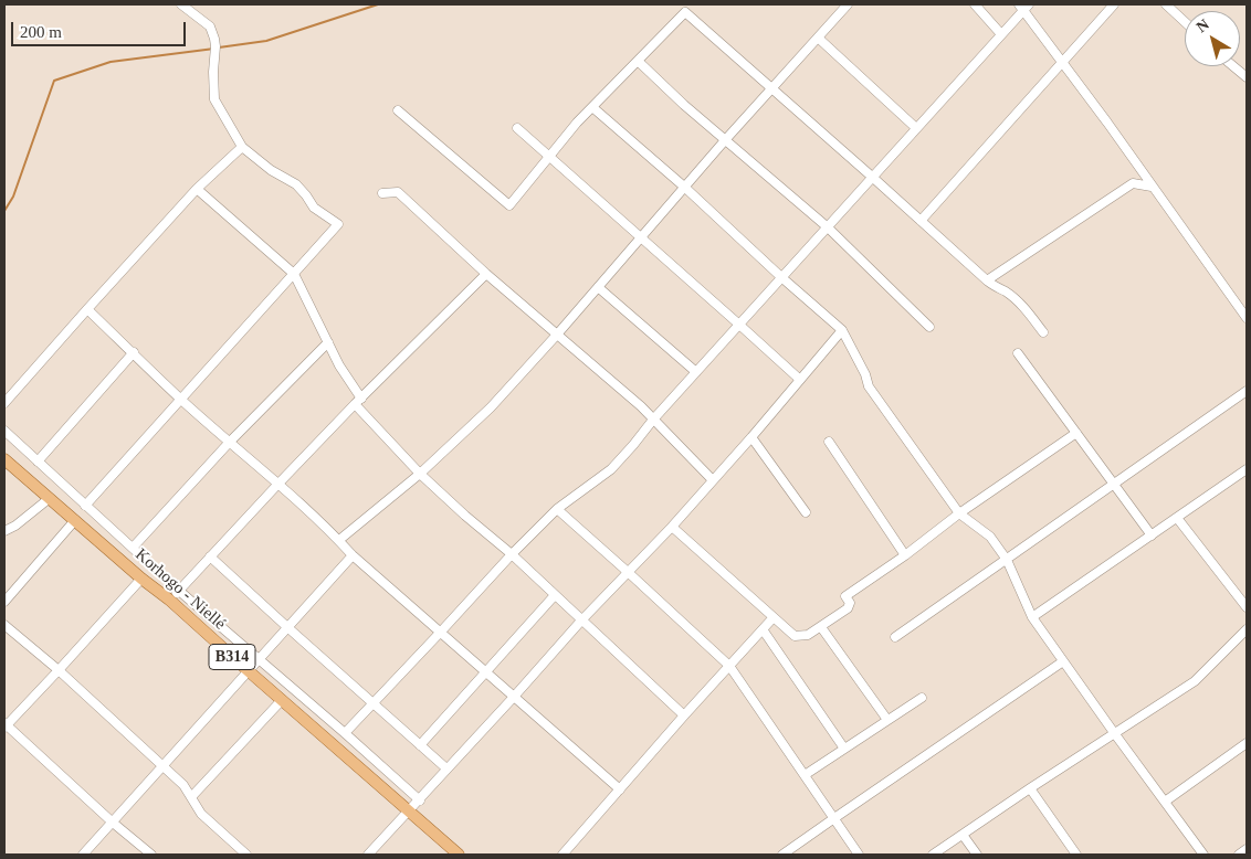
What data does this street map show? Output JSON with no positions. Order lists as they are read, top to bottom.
{
  "streets": {
    "main road": ["Korhogo - Niellé", "B314"]
  },
  "scale_bar": "200 m",
  "north": "top left"
}
